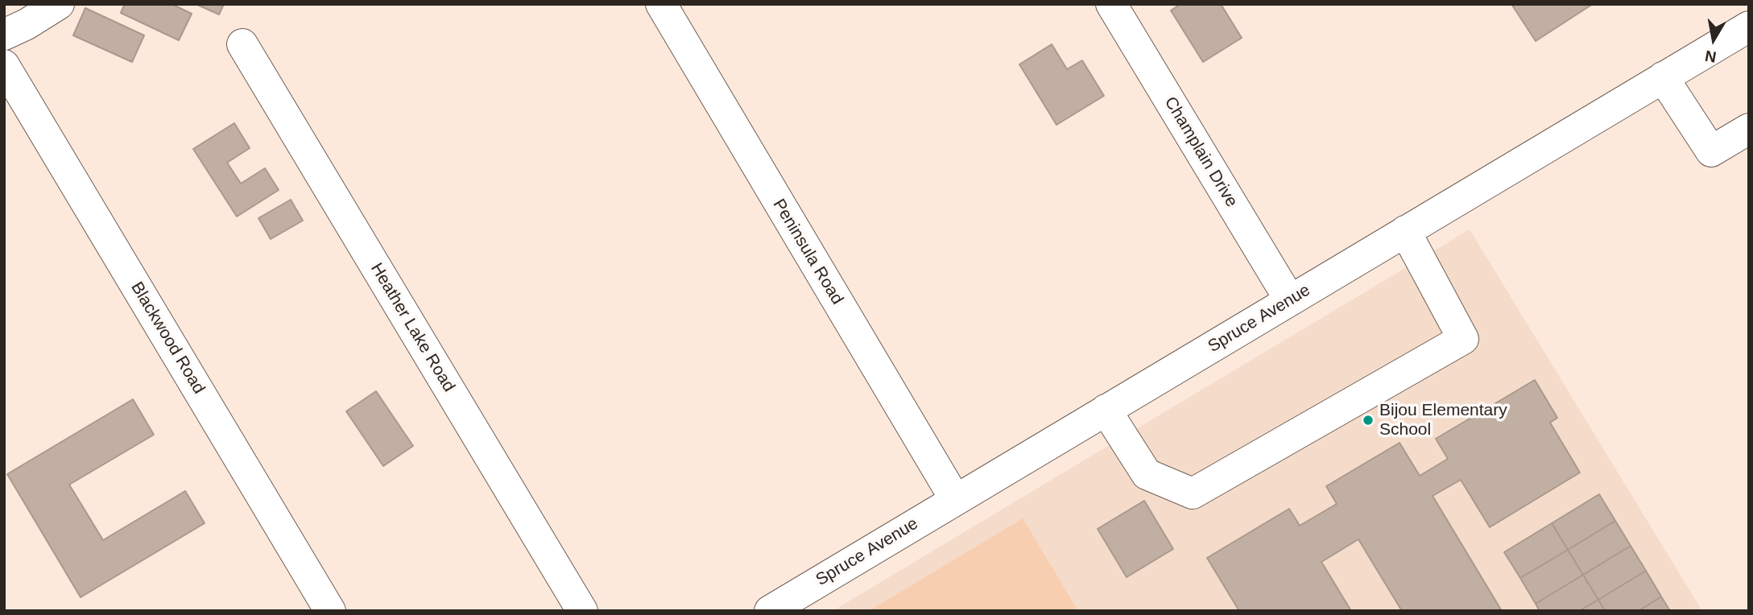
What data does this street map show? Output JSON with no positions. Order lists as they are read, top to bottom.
{
  "streets": {
    "street": [
      "Champlain Drive",
      "Peninsula Road",
      "Spruce Avenue",
      "Heather Lake Road",
      "Blackwood Road"
    ]
  },
  "crossings": [
    ["Champlain Drive", "Spruce Avenue"],
    ["Peninsula Road", "Spruce Avenue"]
  ],
  "places": ["Bijou Elementary School"],
  "north": "bottom"
}
